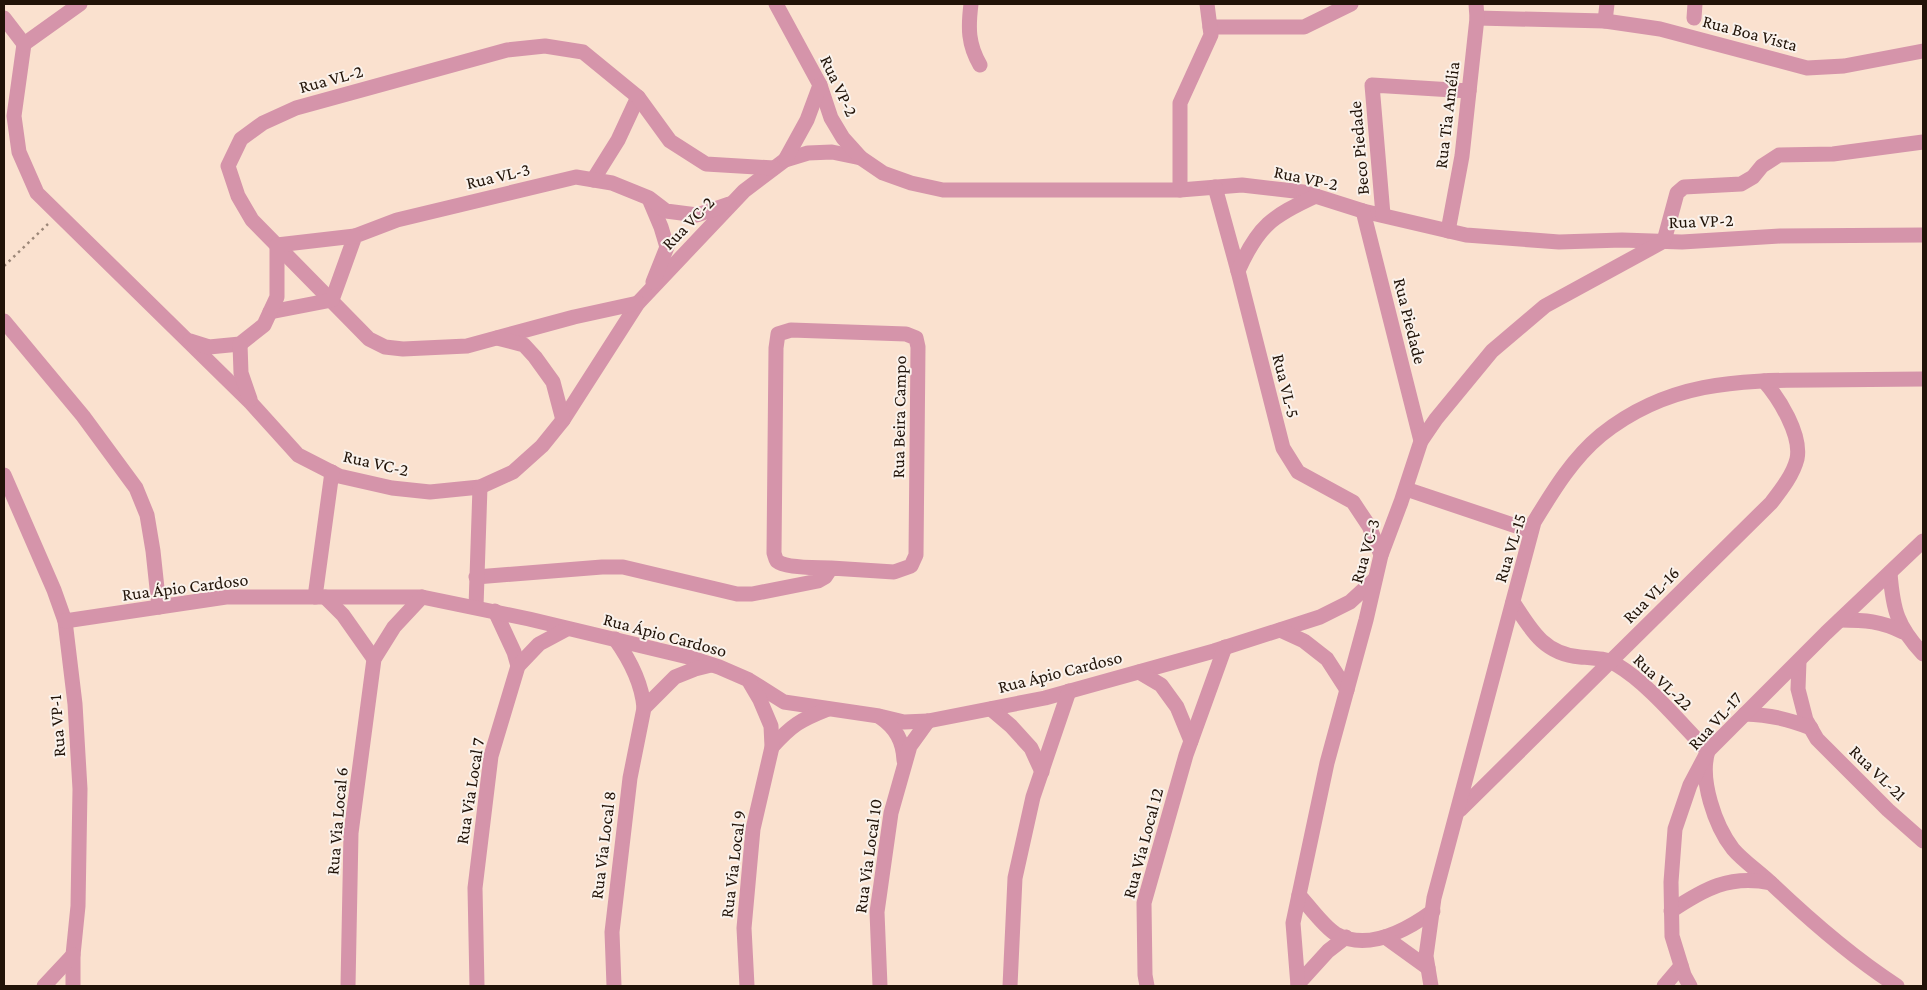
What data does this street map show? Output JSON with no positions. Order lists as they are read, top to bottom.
{
  "streets": {
    "street": [
      "Rua Boa Vista",
      "Rua VL-2",
      "Rua VP-2",
      "Rua Tia Amélia",
      "Beco Piedade",
      "Rua VL-3",
      "Rua VC-2",
      "Rua Piedade",
      "Rua VL-5",
      "Rua Beira Campo",
      "Rua VL-15",
      "Rua VC-3",
      "Rua Ápio Cardoso",
      "Rua VL-16",
      "Rua VL-22",
      "Rua VL-17",
      "Rua VP-1",
      "Rua VL-21",
      "Rua Via Local 7",
      "Rua Via Local 6",
      "Rua Via Local 12",
      "Rua Via Local 8",
      "Rua Via Local 10",
      "Rua Via Local 9"
    ]
  },
  "crossings": [
    ["Rua Boa Vista", "Rua Tia Amélia"],
    ["Rua VL-2", "Rua VL-3"],
    ["Rua VL-2", "Rua VC-2"],
    ["Rua VP-2", "Rua Tia Amélia"],
    ["Rua VP-2", "Beco Piedade"],
    ["Rua VP-2", "Rua VC-2"],
    ["Rua VP-2", "Rua Piedade"],
    ["Rua VP-2", "Rua VL-5"],
    ["Rua VP-2", "Rua VC-3"],
    ["Rua Tia Amélia", "Beco Piedade"],
    ["Rua VL-3", "Rua VC-2"],
    ["Rua Piedade", "Rua VC-3"],
    ["Rua VL-5", "Rua VC-3"],
    ["Rua VL-15", "Rua VL-16"],
    ["Rua VL-15", "Rua VL-22"],
    ["Rua VC-3", "Rua Ápio Cardoso"],
    ["Rua Ápio Cardoso", "Rua VP-1"],
    ["Rua Ápio Cardoso", "Rua Via Local 7"],
    ["Rua Ápio Cardoso", "Rua Via Local 6"],
    ["Rua Ápio Cardoso", "Rua Via Local 12"],
    ["Rua Ápio Cardoso", "Rua Via Local 8"],
    ["Rua Ápio Cardoso", "Rua Via Local 10"],
    ["Rua Ápio Cardoso", "Rua Via Local 9"],
    ["Rua VL-16", "Rua VL-22"],
    ["Rua VL-22", "Rua VL-17"],
    ["Rua VL-17", "Rua VL-21"]
  ]
}
